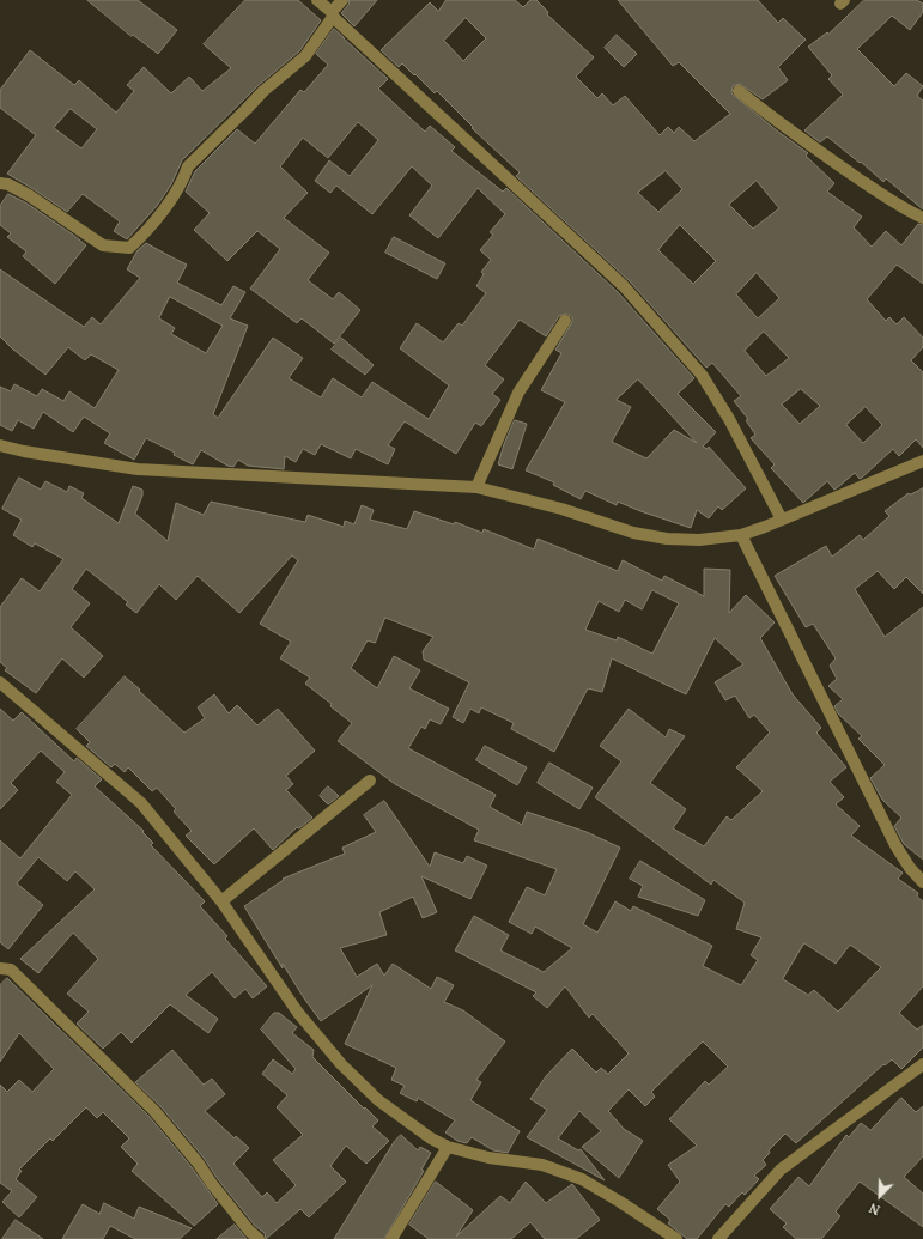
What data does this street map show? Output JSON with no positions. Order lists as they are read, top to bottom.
{
  "north": "bottom left"
}
